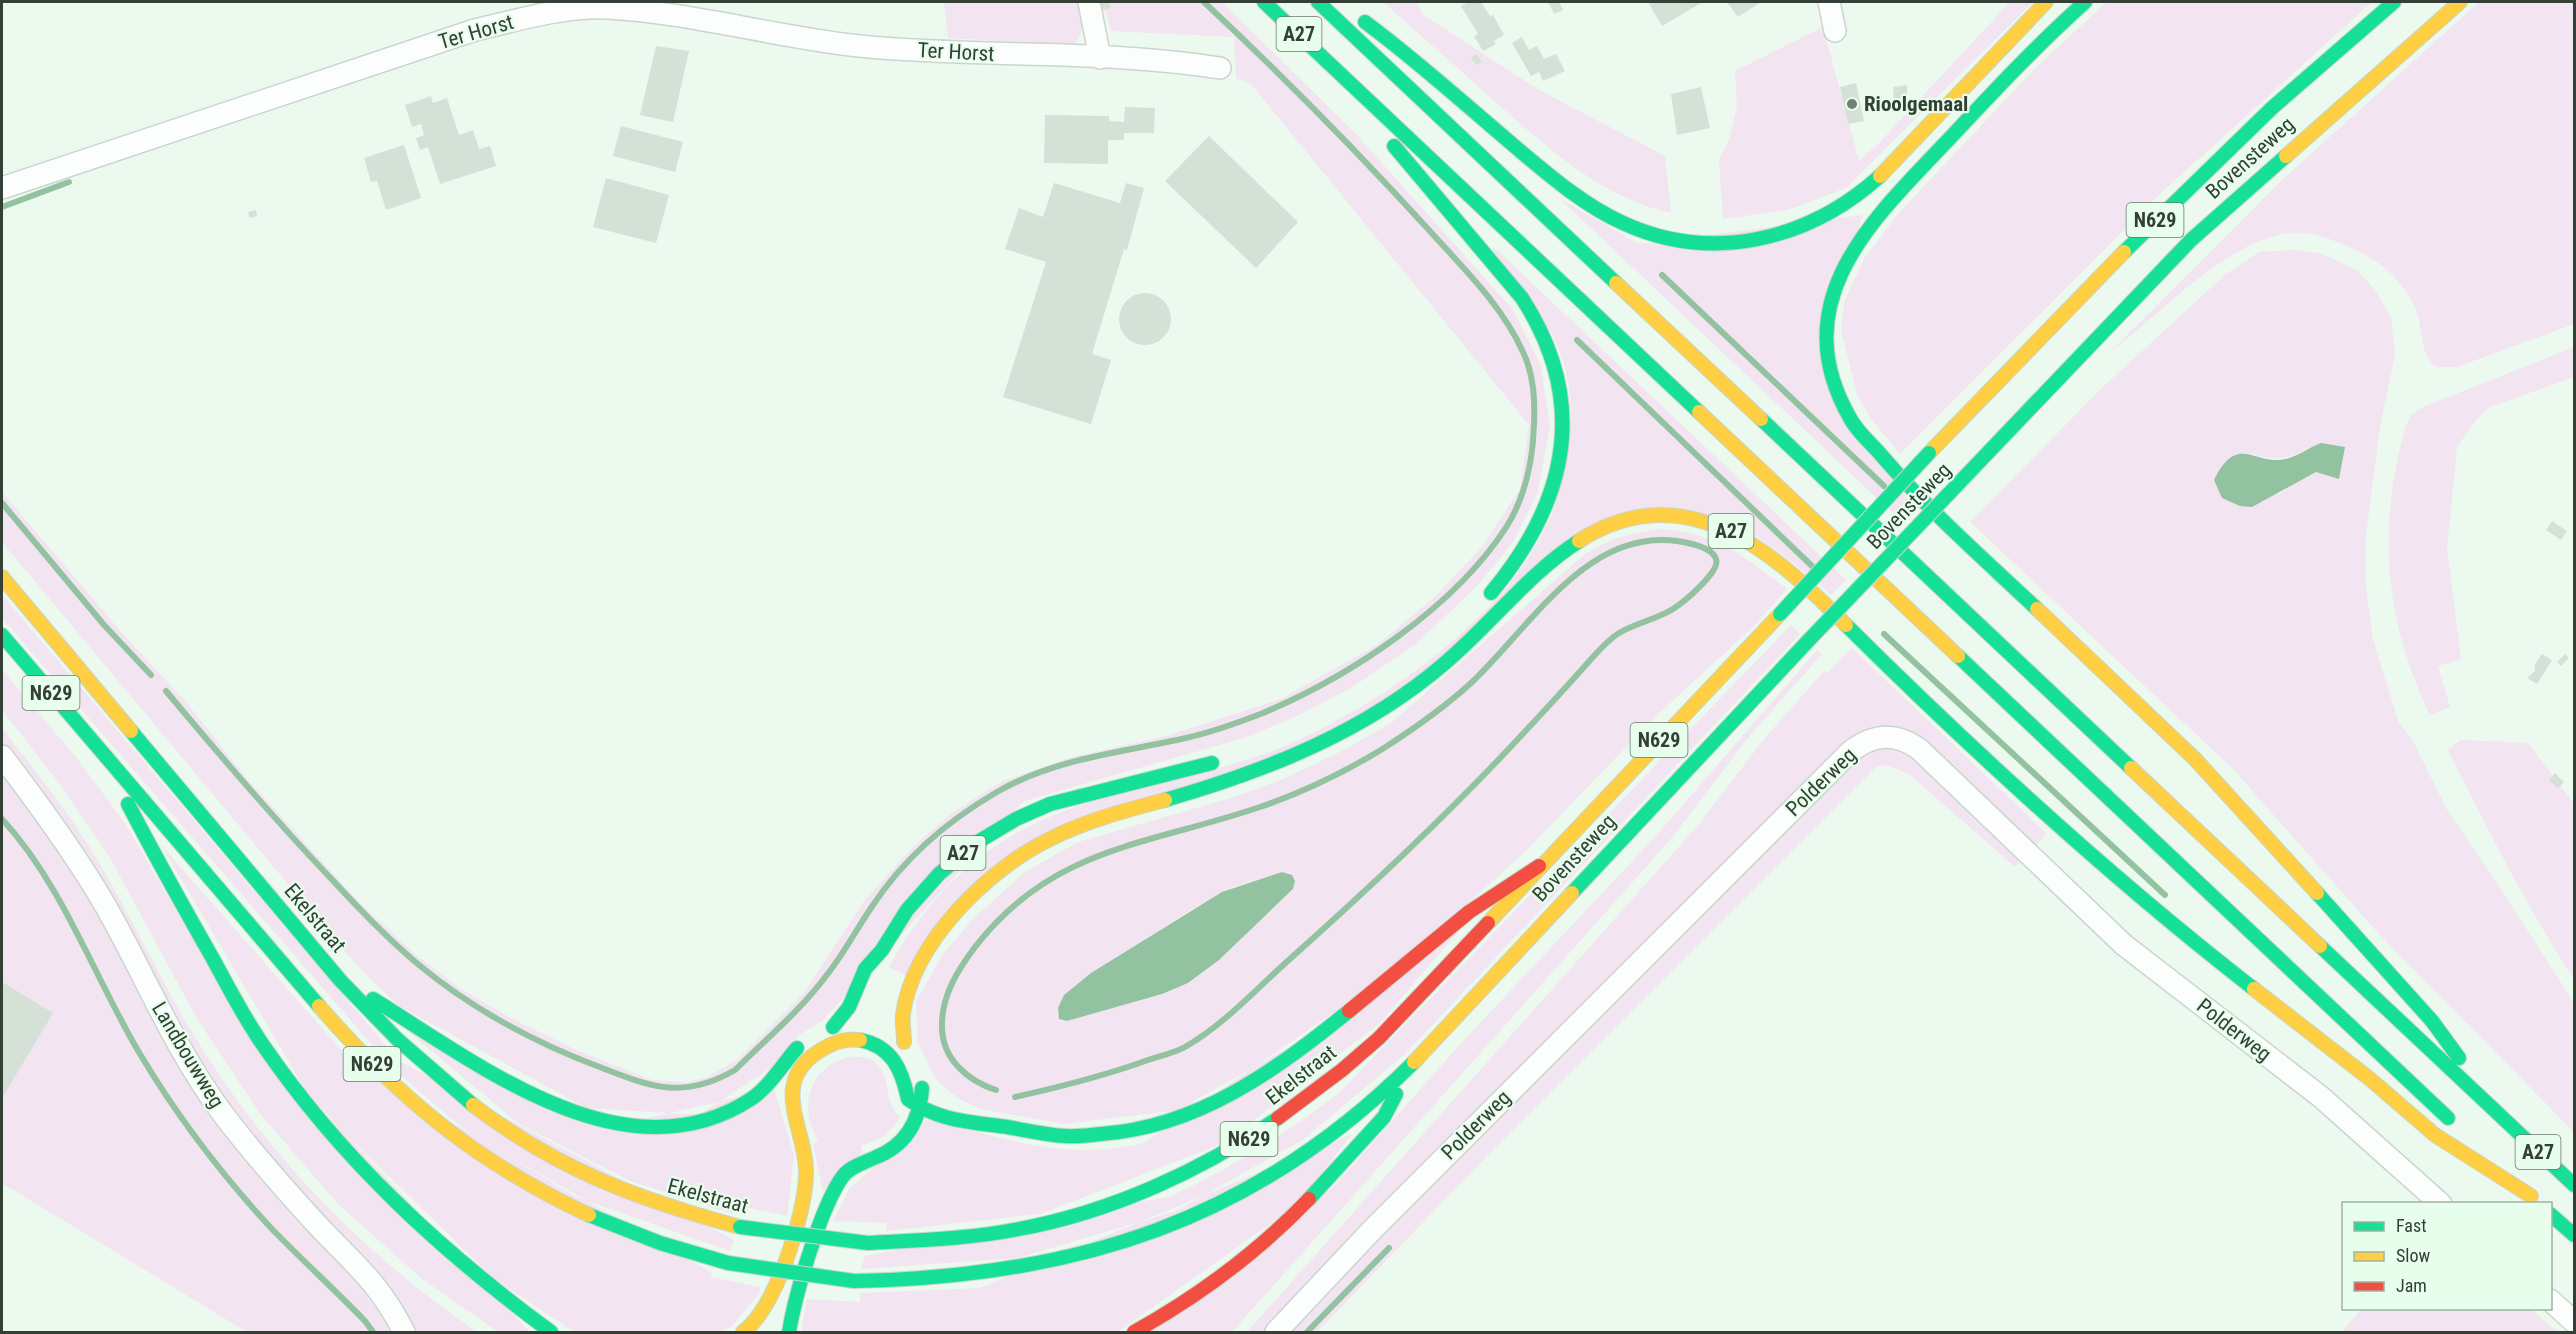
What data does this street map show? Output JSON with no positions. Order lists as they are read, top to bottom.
{
  "streets": {
    "main road": [
      "A27",
      "Bovensteweg",
      "N629",
      "Ekelstraat"
    ],
    "street": ["Ter Horst", "Polderweg", "Landbouwweg"]
  },
  "crossings": [
    ["Bovensteweg", "N629"],
    ["Bovensteweg", "Ekelstraat"],
    ["N629", "Ekelstraat"]
  ],
  "places": ["Rioolgemaal"],
  "legend": ["Fast", "Slow", "Jam"]
}
